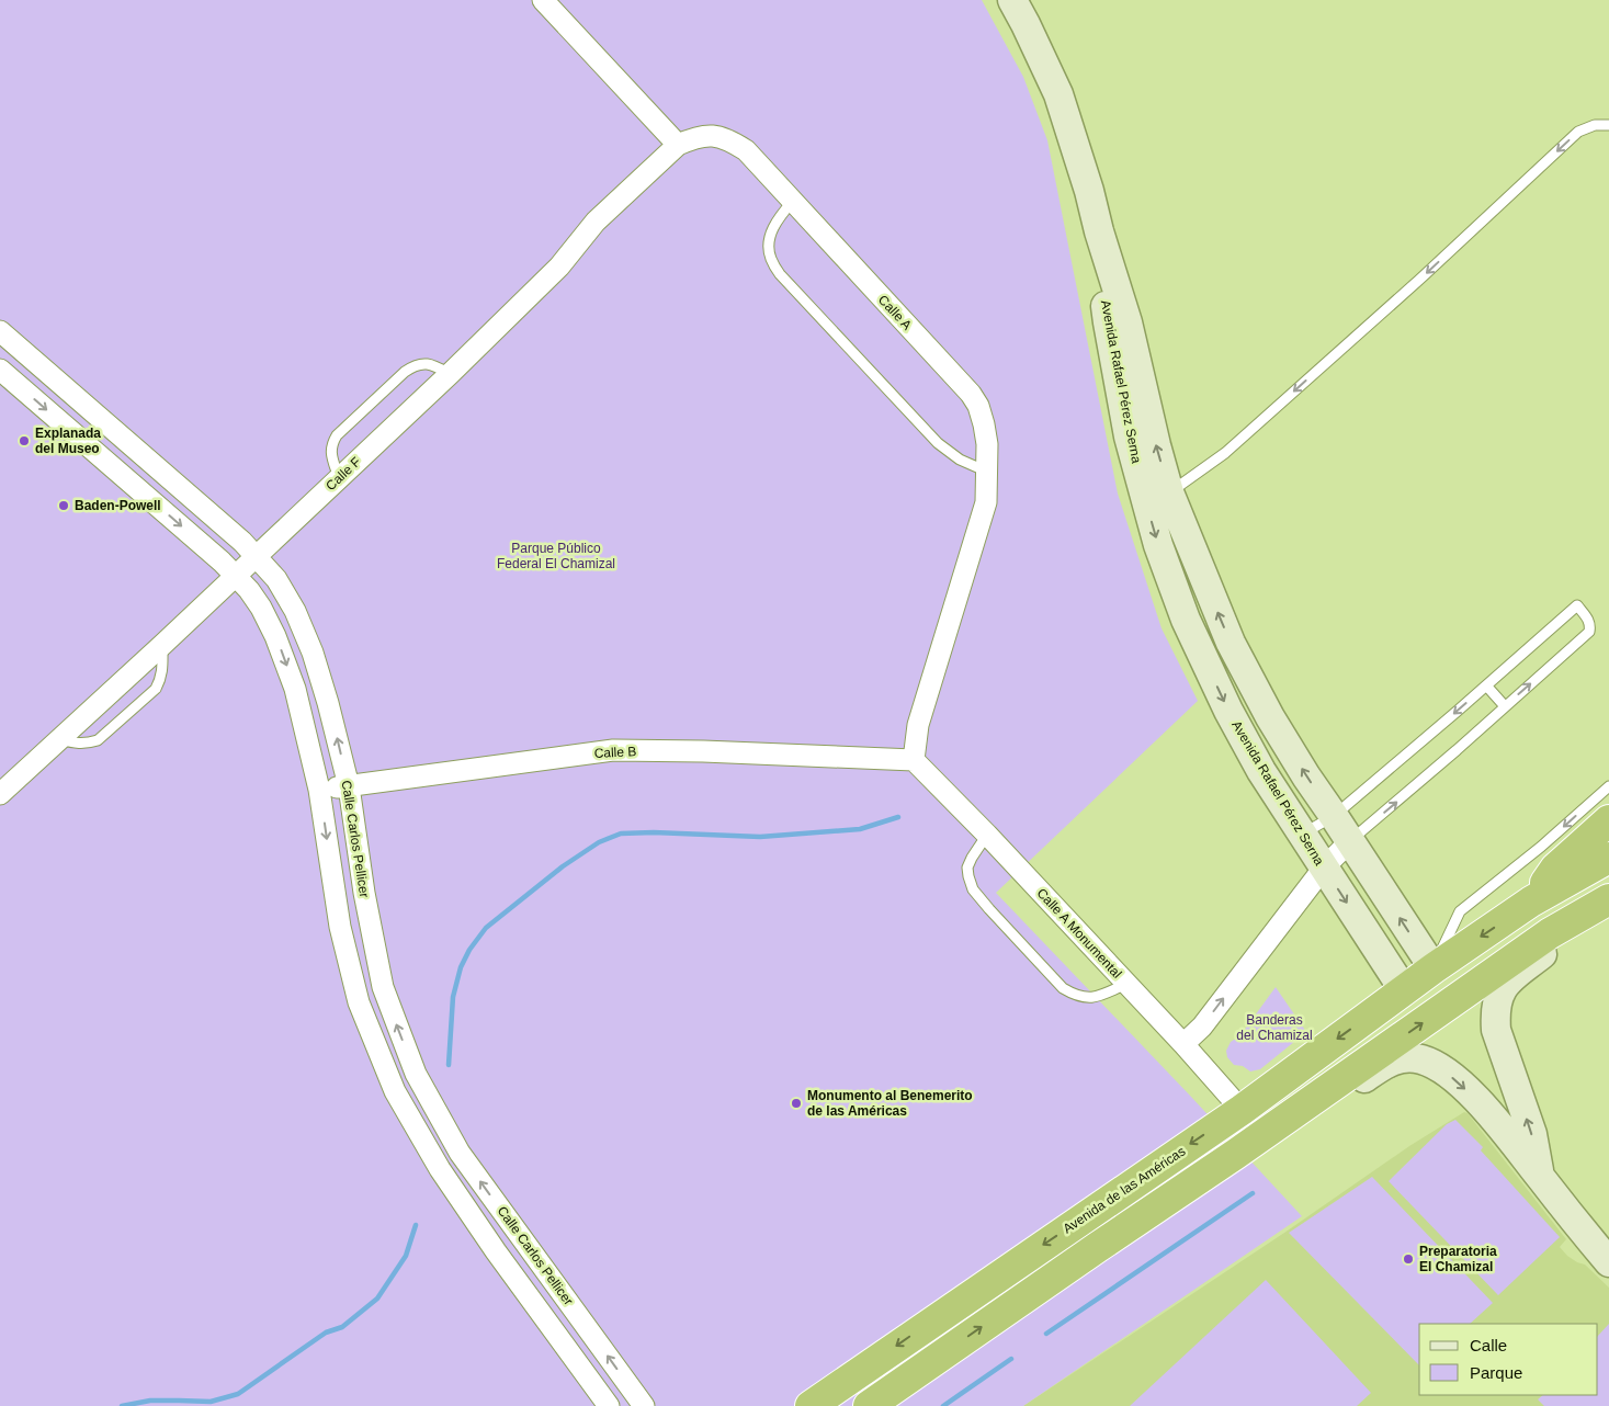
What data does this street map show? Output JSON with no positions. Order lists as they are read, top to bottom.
{
  "streets": {
    "highway": ["Avenida de las Américas"],
    "main road": ["Avenida Rafael Pérez Serna"],
    "street": [
      "Calle A",
      "Calle F",
      "Calle B",
      "Calle Carlos Pellicer",
      "Calle A Monumental"
    ]
  },
  "crossings": [
    ["Calle A", "Calle F"],
    ["Calle A", "Calle B"],
    ["Calle A", "Calle A Monumental"],
    ["Avenida Rafael Pérez Serna", "Avenida de las Américas"],
    ["Calle F", "Calle Carlos Pellicer"],
    ["Calle B", "Calle Carlos Pellicer"],
    ["Calle B", "Calle A Monumental"],
    ["Calle A Monumental", "Avenida de las Américas"]
  ],
  "parks": ["Parque Público Federal El Chamizal", "Banderas del Chamizal"],
  "places": [
    "Explanada del Museo",
    "Baden-Powell",
    "Monumento al Benemerito de las Américas",
    "Preparatoria El Chamizal"
  ],
  "legend": ["Calle", "Parque"]
}
